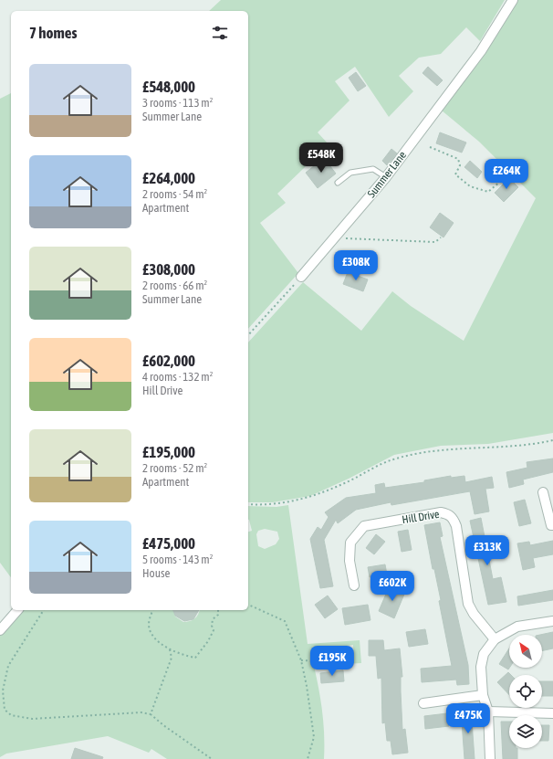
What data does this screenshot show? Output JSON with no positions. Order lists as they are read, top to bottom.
{
  "streets": {
    "street": ["Summer Lane", "Hill Drive"]
  },
  "north": "top left",
  "page": {
    "heading": "7 homes",
    "list": [
      {
        "name": "£548,000",
        "note": "3 rooms · 113 m² · Summer Lane"
      },
      {
        "name": "£264,000",
        "note": "2 rooms · 54 m² · Apartment"
      },
      {
        "name": "£308,000",
        "note": "2 rooms · 66 m² · Summer Lane"
      },
      {
        "name": "£602,000",
        "note": "4 rooms · 132 m² · Hill Drive"
      },
      {
        "name": "£195,000",
        "note": "2 rooms · 52 m² · Apartment"
      },
      {
        "name": "£475,000",
        "note": "5 rooms · 143 m² · House"
      }
    ],
    "price": [
      "£548K",
      "£264K",
      "£308K",
      "£313K",
      "£602K",
      "£195K",
      "£475K"
    ]
  }
}
